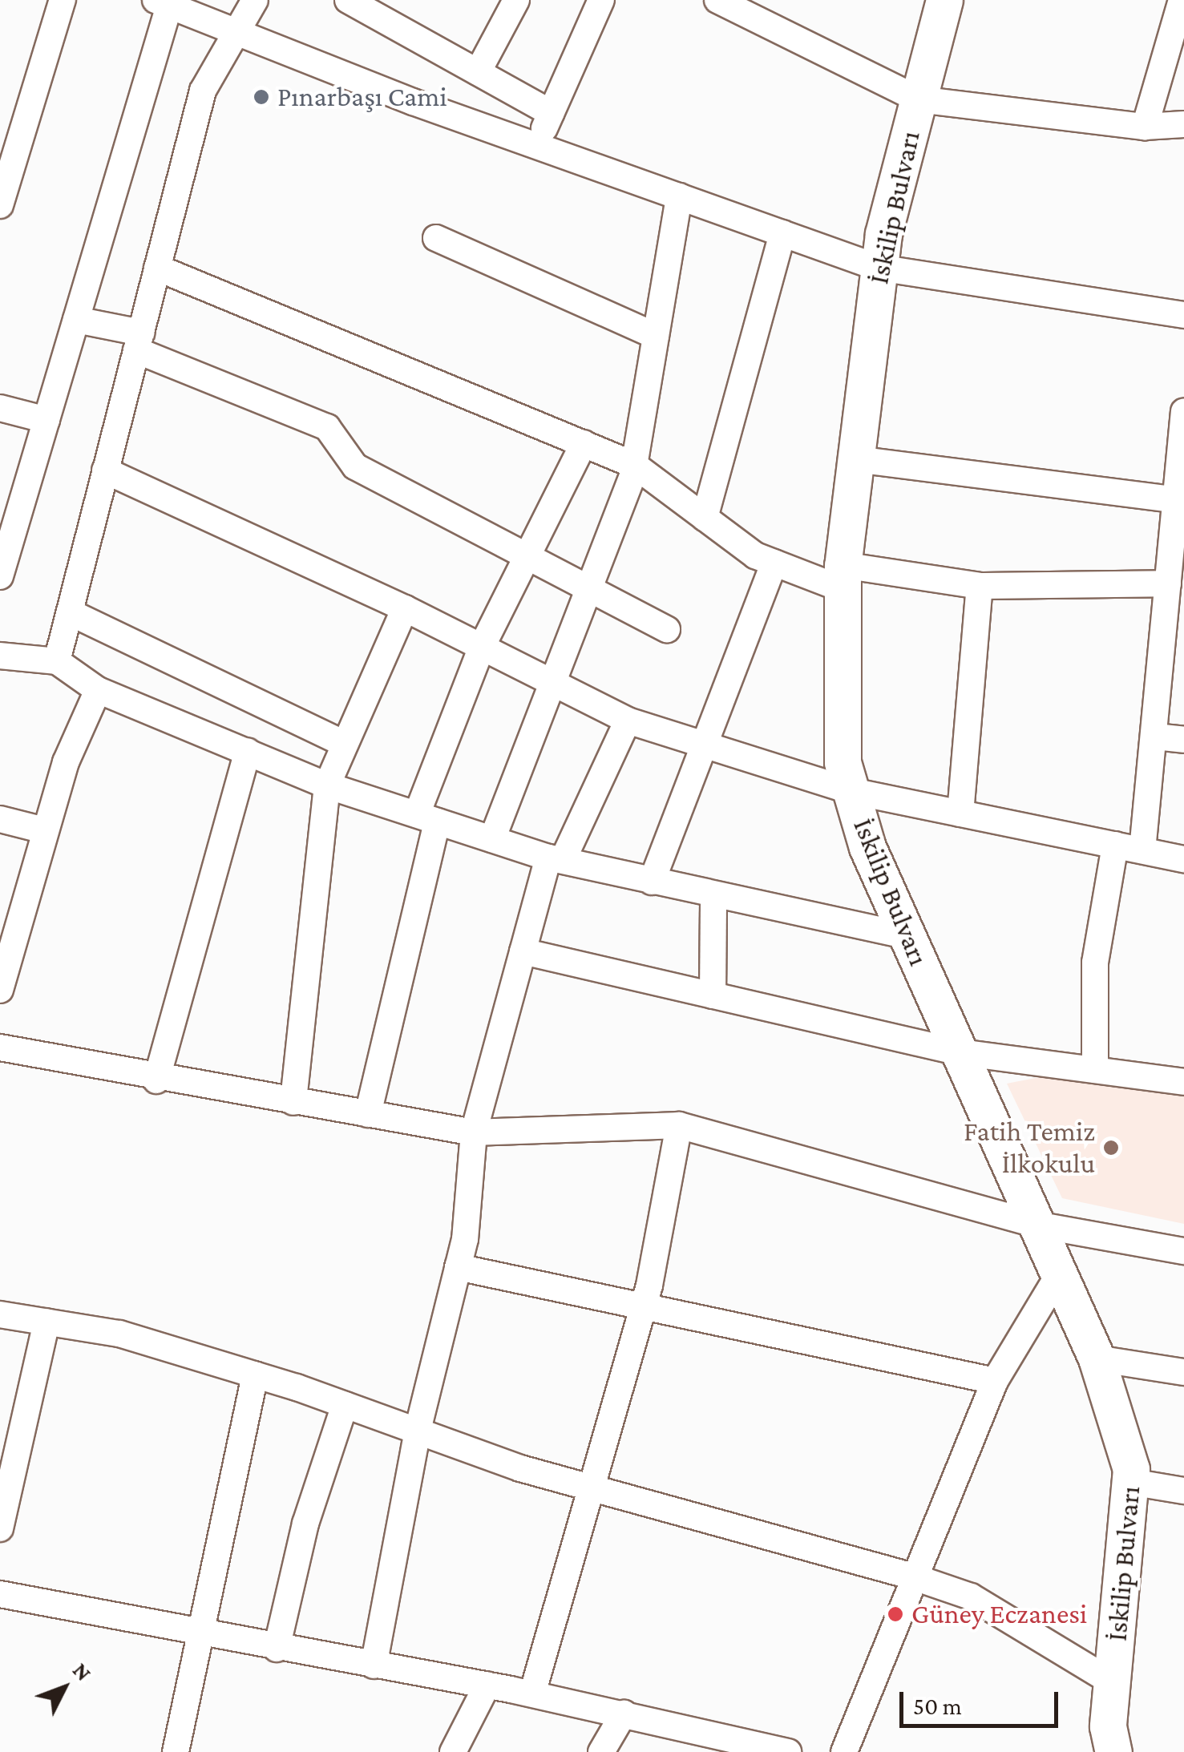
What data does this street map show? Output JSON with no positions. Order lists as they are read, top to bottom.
{
  "streets": {
    "main road": ["İskilip Bulvarı"]
  },
  "places": ["Pınarbaşı Cami", "Fatih Temiz İlkokulu", "Güney Eczanesi"],
  "scale_bar": "50 m",
  "north": "top right"
}
